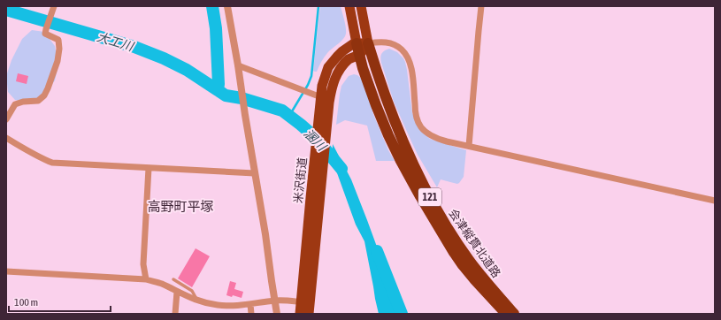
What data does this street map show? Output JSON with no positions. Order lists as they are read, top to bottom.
{
  "streets": {
    "highway": ["米沢街道", "121", "会津縦貫北道路"]
  },
  "crossings": [
    ["米沢街道", "121"],
    ["米沢街道", "会津縦貫北道路"],
    ["121", "会津縦貫北道路"]
  ],
  "districts": ["高野町平塚"],
  "water": ["大工川", "溷川"],
  "scale_bar": "100 m"
}
